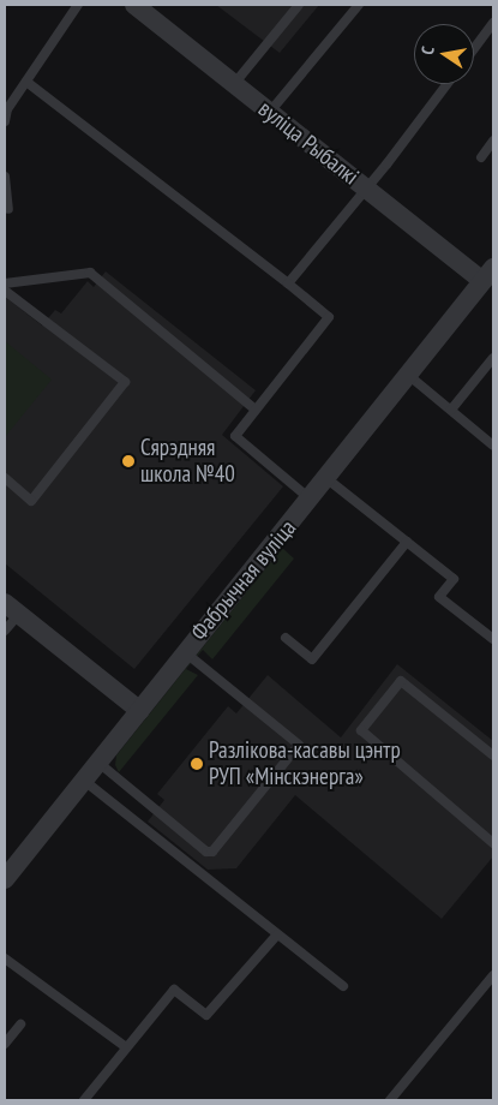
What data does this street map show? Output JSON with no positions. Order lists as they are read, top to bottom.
{
  "streets": {
    "street": ["вуліца Рыбалкі", "Фабрычная вуліца"]
  },
  "crossings": [
    ["вуліца Рыбалкі", "Фабрычная вуліца"]
  ],
  "places": ["Сярэдняя школа №40", "Разлікова-касавы цэнтр РУП «Мінскэнерга»"],
  "north": "left"
}
